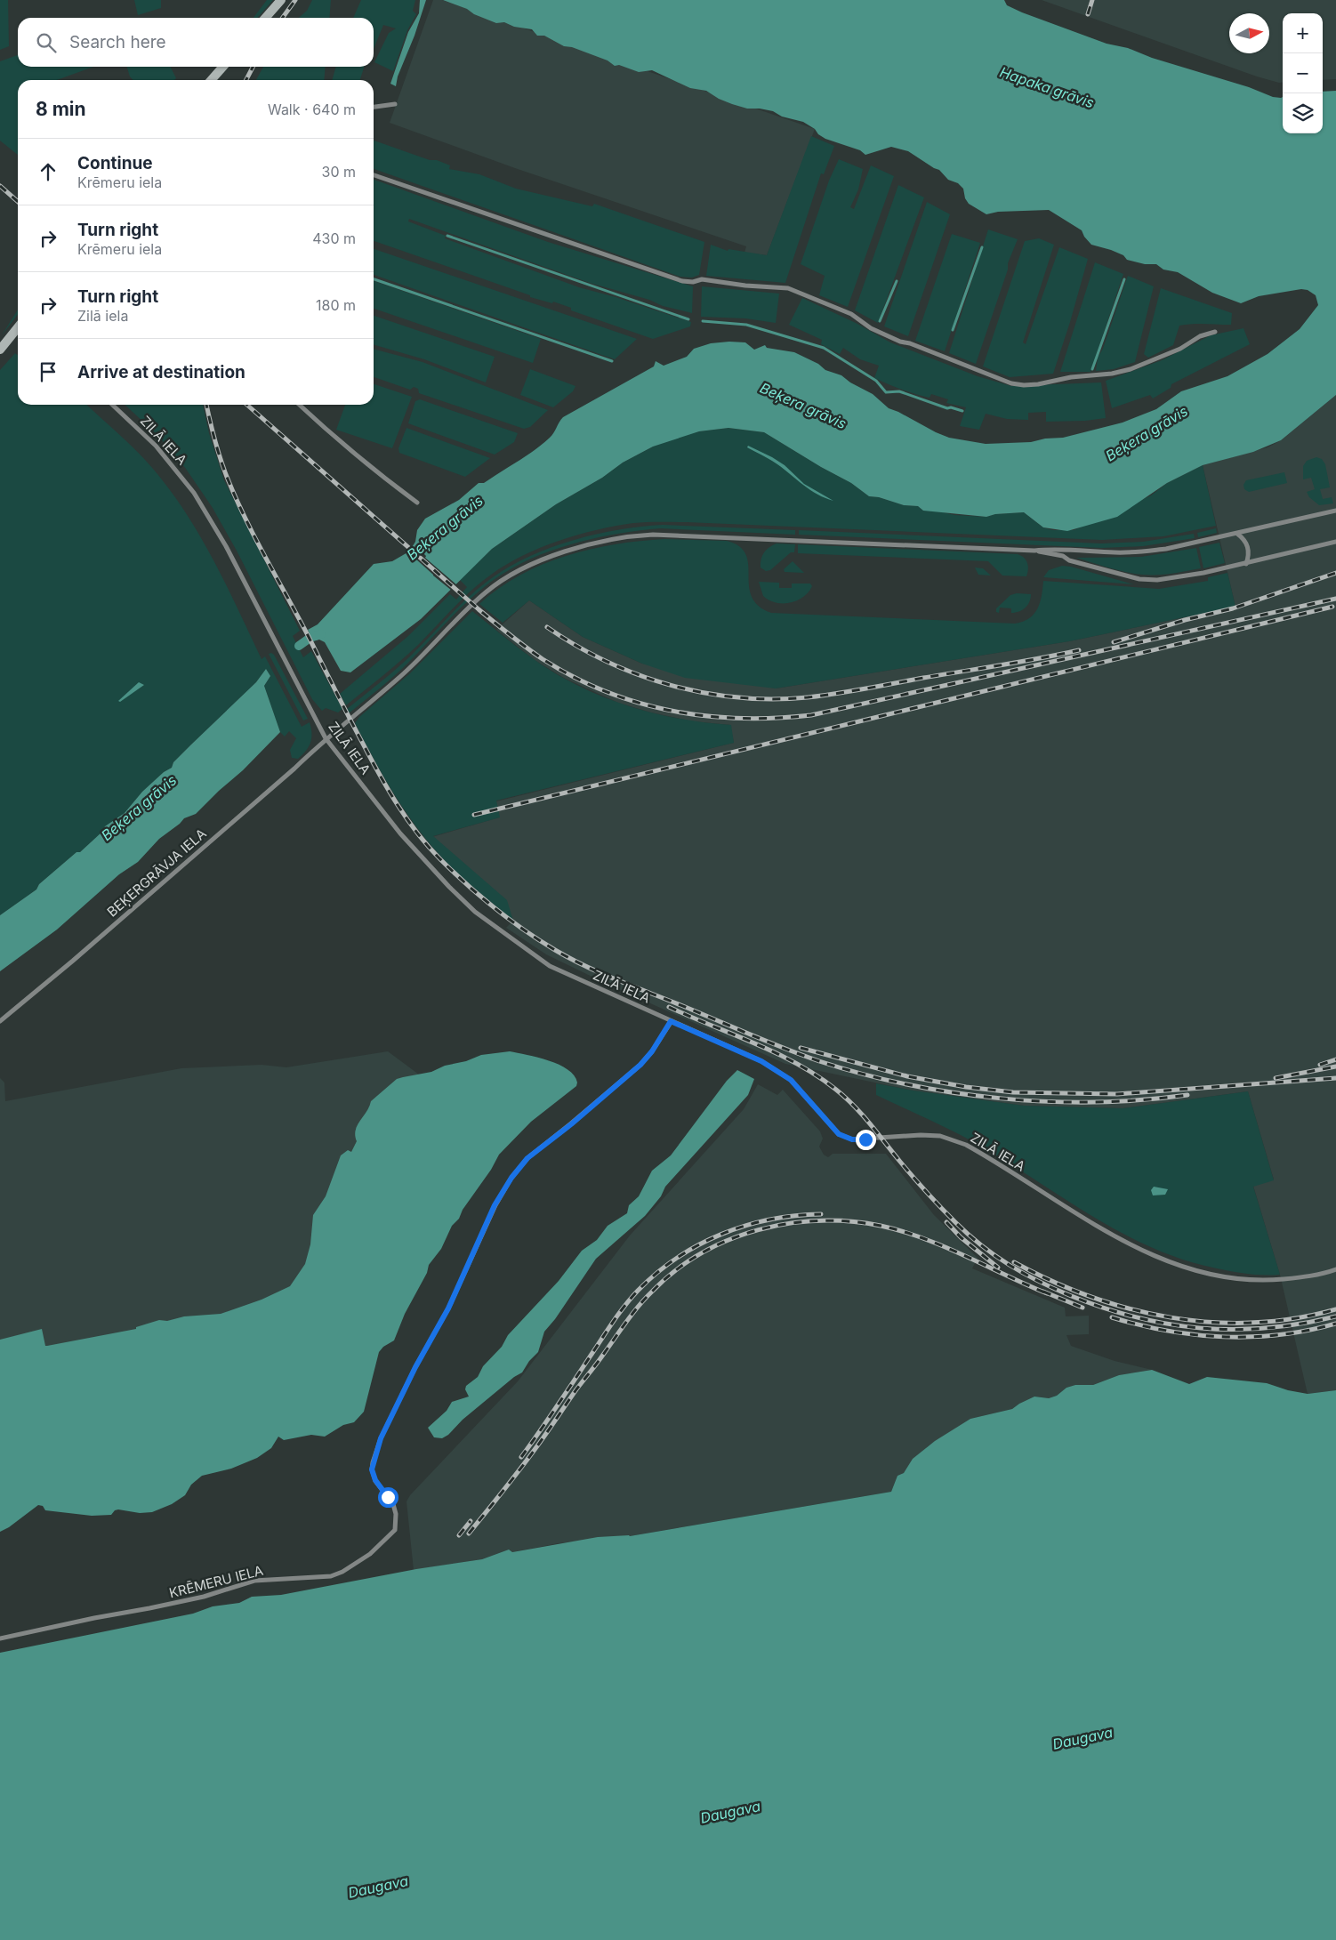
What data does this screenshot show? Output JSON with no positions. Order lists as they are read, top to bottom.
{
  "streets": {
    "street": ["ZILĀ IELA", "BEĶERGRĀVJA IELA", "KRĒMERU IELA"]
  },
  "crossings": [
    ["ZILĀ IELA", "BEĶERGRĀVJA IELA"],
    ["ZILĀ IELA", "KRĒMERU IELA"]
  ],
  "water": ["Hapaka grāvis", "Beķera grāvis", "Daugava"],
  "north": "right",
  "page": {
    "map_buttons": ["+", "−"],
    "search": "Search here",
    "heading": ["8 min", "Walk · 640 m"],
    "list": [
      ["Continue", "Krēmeru iela", "30 m"],
      ["Turn right", "Krēmeru iela", "430 m"],
      ["Turn right", "Zilā iela", "180 m"],
      "Arrive at destination"
    ]
  }
}
